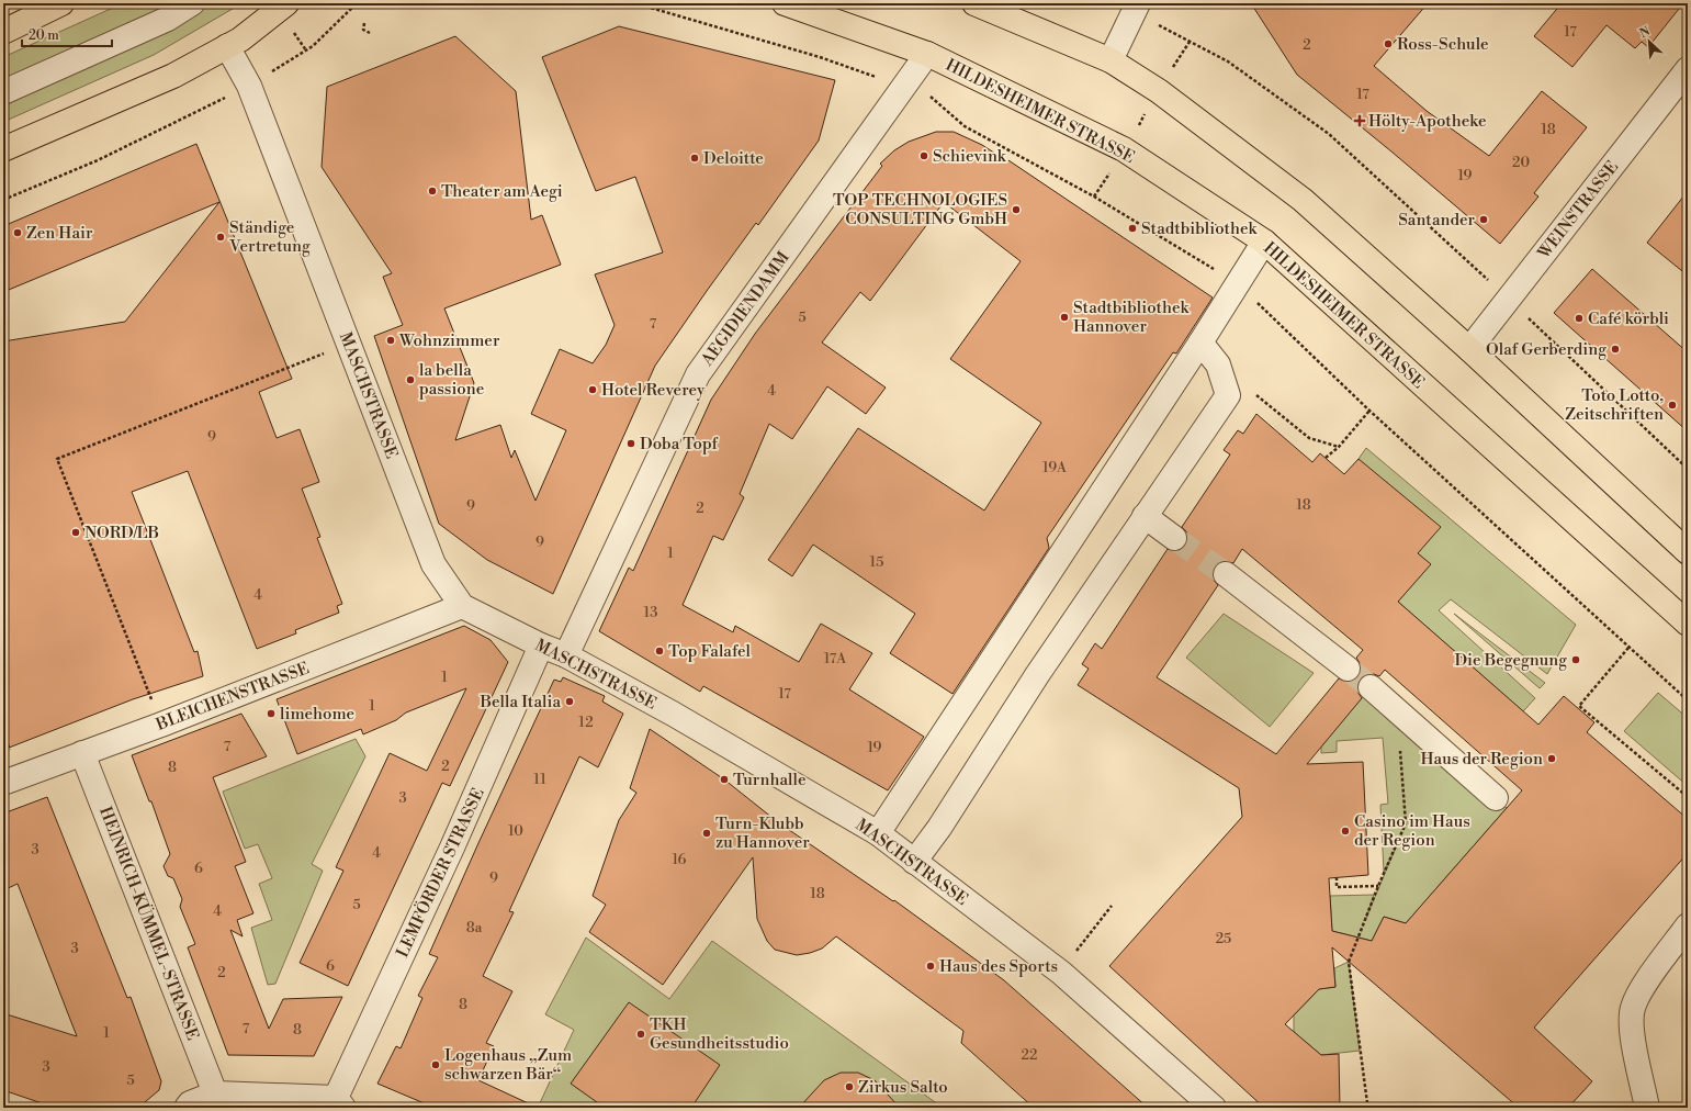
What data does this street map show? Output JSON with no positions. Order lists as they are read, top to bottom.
{
  "streets": {
    "main road": ["HILDESHEIMER STRASSE"],
    "street": [
      "WEINSTRASSE",
      "AEGIDIENDAMM",
      "MASCHSTRASSE",
      "BLEICHENSTRASSE",
      "LEMFÖRDER STRASSE",
      "HEINRICH-KÜMMEL-STRASSE"
    ]
  },
  "crossings": [
    ["HILDESHEIMER STRASSE", "AEGIDIENDAMM"],
    ["AEGIDIENDAMM", "MASCHSTRASSE"],
    ["MASCHSTRASSE", "BLEICHENSTRASSE"],
    ["MASCHSTRASSE", "LEMFÖRDER STRASSE"],
    ["BLEICHENSTRASSE", "HEINRICH-KÜMMEL-STRASSE"],
    ["LEMFÖRDER STRASSE", "HEINRICH-KÜMMEL-STRASSE"]
  ],
  "places": {
    "other": [
      "Ross-Schule",
      "Schievink",
      "Deloitte",
      "Theater am Aegi",
      "TOP TECHNOLOGIES CONSULTING GmbH",
      "Santander",
      "Stadtbibliothek",
      "Zen Hair",
      "Ständige Vertretung",
      "Stadtbibliothek Hannover",
      "Café körbli",
      "Wohnzimmer",
      "Olaf Gerberding",
      "la bella passione",
      "Hotel Reverey",
      "Toto Lotto, Zeitschriften",
      "Doba Topf",
      "NORD/LB",
      "Top Falafel",
      "Die Begegnung",
      "Bella Italia",
      "limehome",
      "Haus der Region",
      "Turnhalle",
      "Casino im Haus der Region",
      "Turn-Klubb zu Hannover",
      "Haus des Sports",
      "TKH Gesundheitsstudio",
      "Logenhaus „Zum schwarzen Bär“",
      "Zirkus Salto"
    ],
    "health": ["Hölty-Apotheke"]
  },
  "house_numbers": [
    "17",
    "2",
    "17",
    "18",
    "20",
    "19",
    "5",
    "7",
    "4",
    "9",
    "19A",
    "18",
    "9",
    "2",
    "9",
    "1",
    "15",
    "4",
    "13",
    "17A",
    "1",
    "17",
    "1",
    "12",
    "7",
    "19",
    "2",
    "8",
    "11",
    "3",
    "10",
    "3",
    "4",
    "16",
    "6",
    "9",
    "18",
    "5",
    "4",
    "8a",
    "25",
    "3",
    "6",
    "2",
    "8",
    "7",
    "8",
    "1",
    "22",
    "3",
    "5"
  ],
  "scale_bar": "20 m",
  "north": "top left"
}
